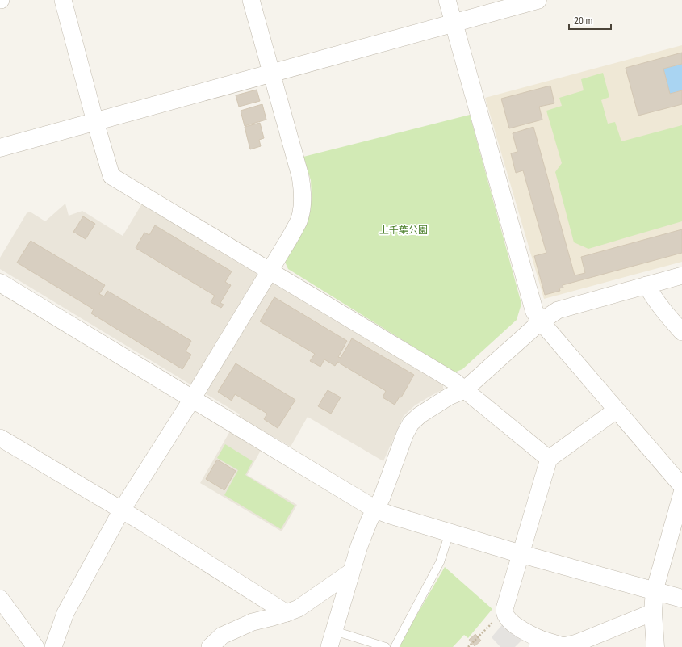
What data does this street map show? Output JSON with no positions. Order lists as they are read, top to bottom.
{
  "parks": ["上千葉公園"],
  "scale_bar": "20 m"
}
